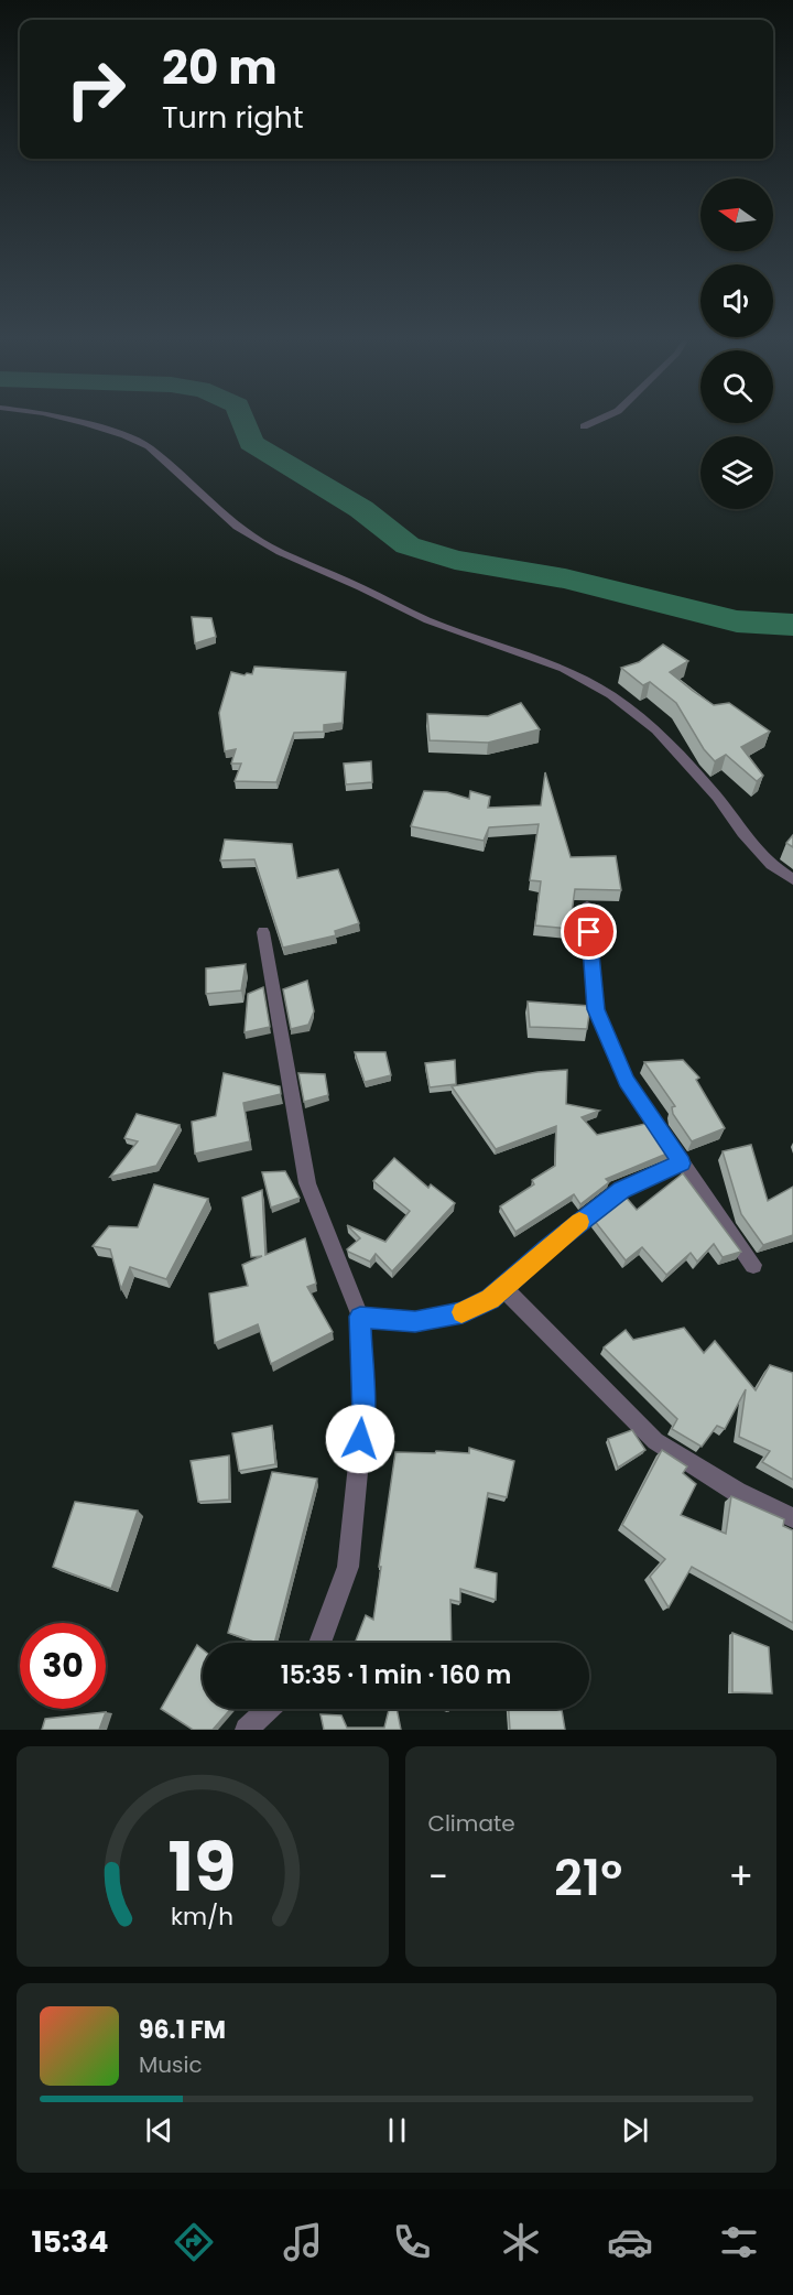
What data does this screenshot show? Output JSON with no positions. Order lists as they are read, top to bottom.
{
  "north": "left",
  "page": {
    "turn": ["20 m", "Turn right"],
    "limit": "30",
    "trip": "15:35 · 1 min · 160 m",
    "tile": "Climate",
    "heat": ["−", "21°", "+"],
    "song": ["96.1 FM", "Music"],
    "tabs": "15:34",
    "gauge": ["19", "km/h"]
  }
}
